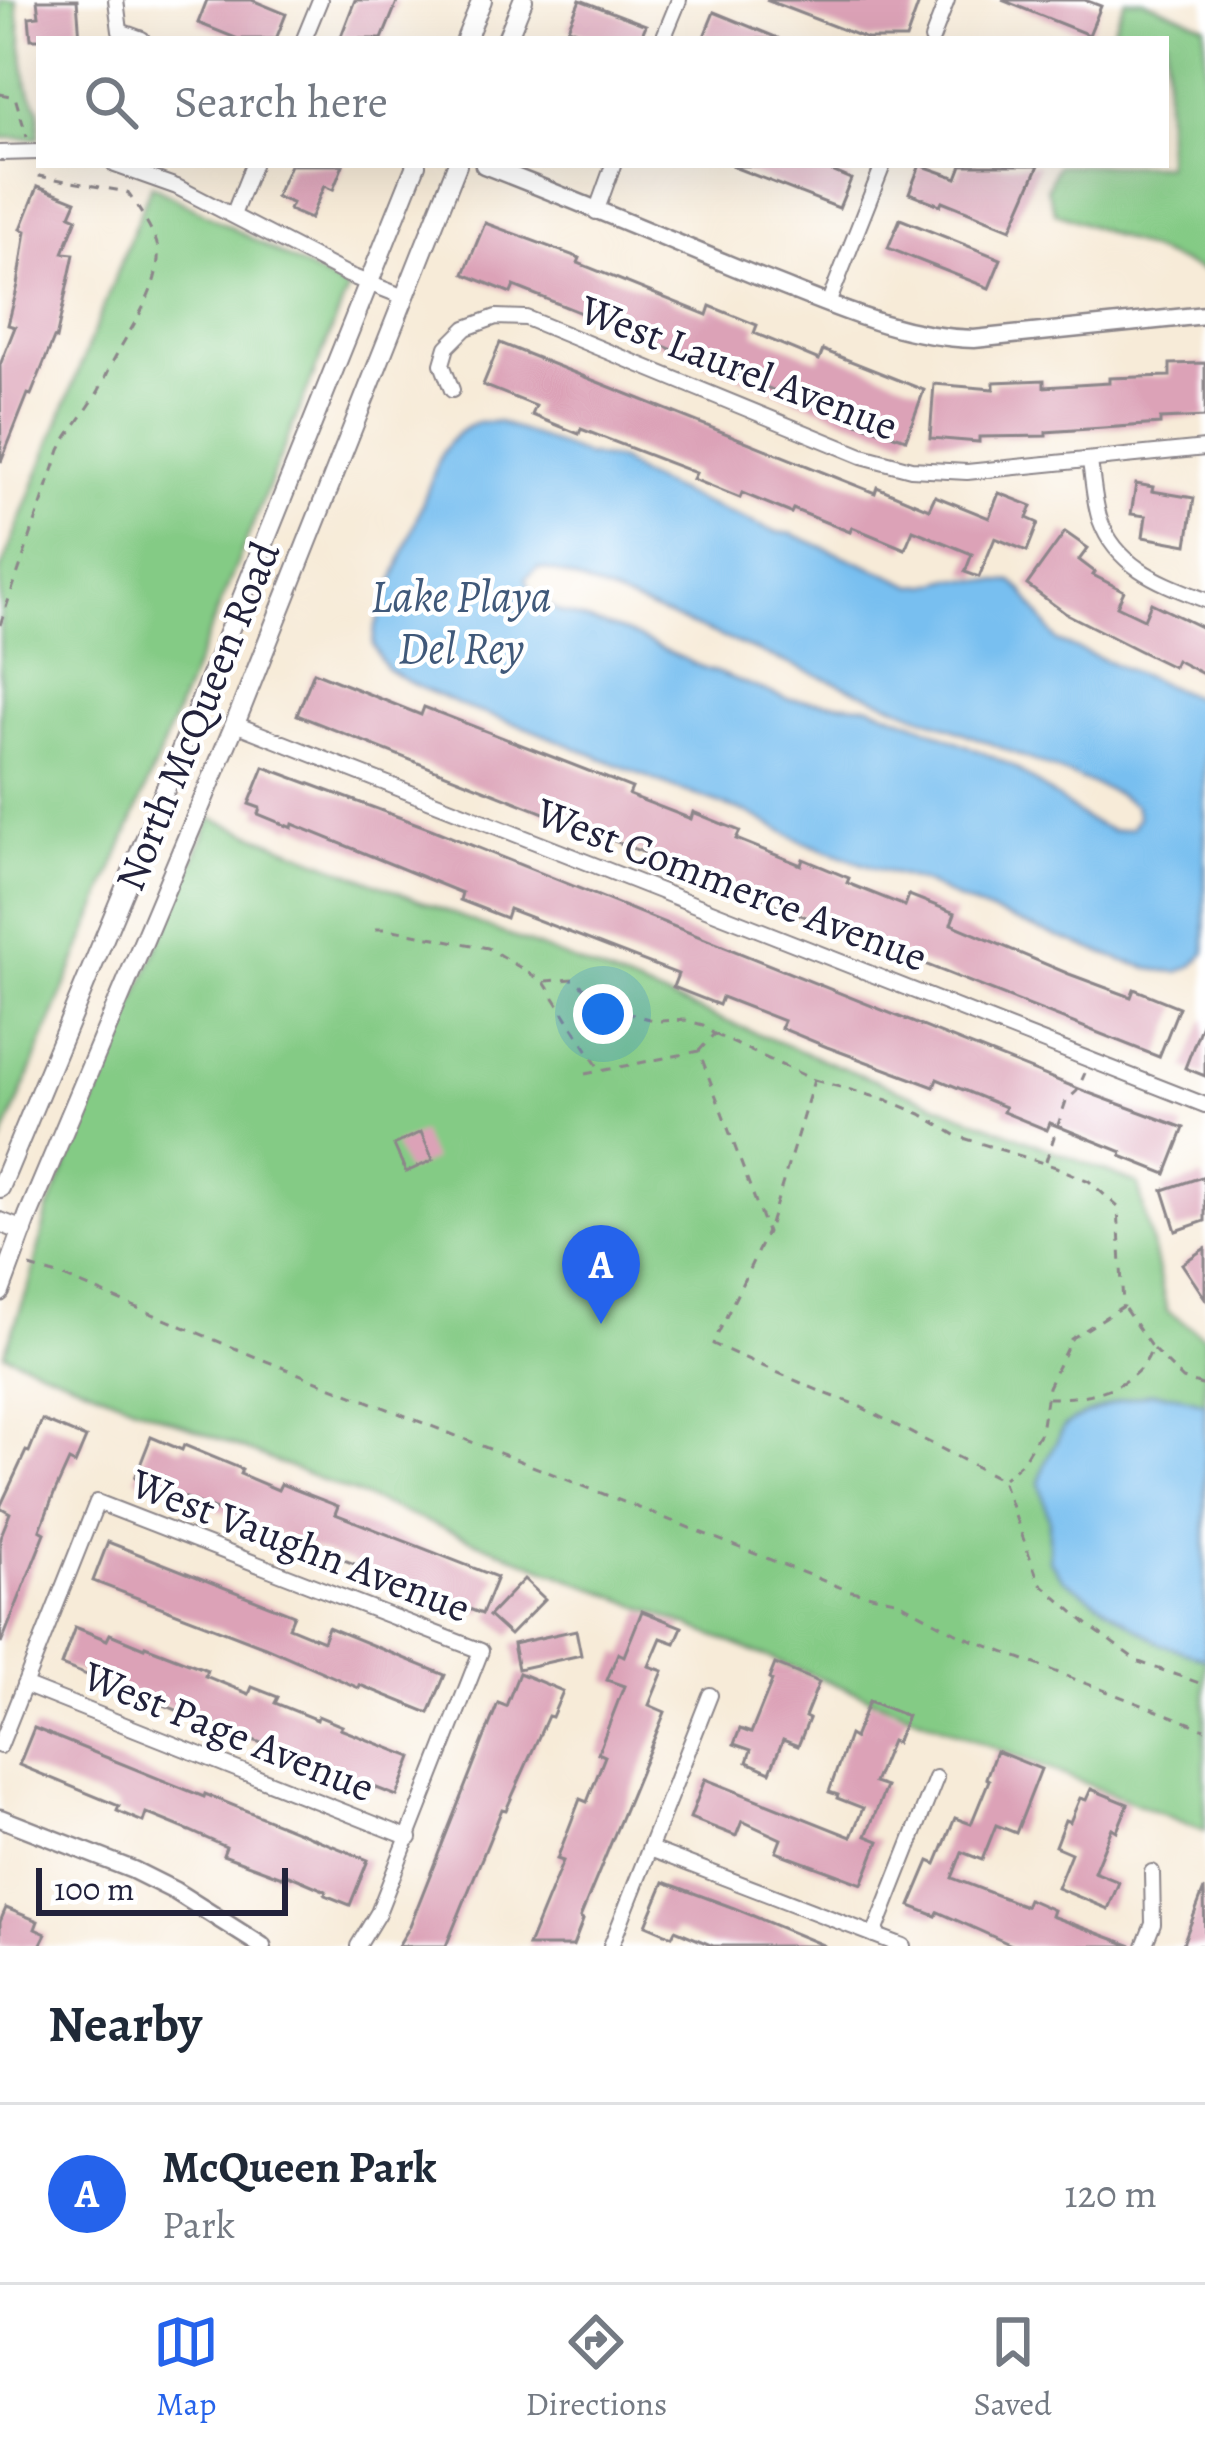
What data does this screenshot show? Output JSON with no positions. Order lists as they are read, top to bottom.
{
  "streets": {
    "main road": ["North McQueen Road"],
    "street": [
      "West Laurel Avenue",
      "West Commerce Avenue",
      "West Vaughn Avenue",
      "West Page Avenue"
    ]
  },
  "crossings": [
    ["North McQueen Road", "West Commerce Avenue"],
    ["West Vaughn Avenue", "West Page Avenue"]
  ],
  "water": ["Lake Playa Del Rey"],
  "scale_bar": "100 m",
  "page": {
    "search": "Search here",
    "pins": "A",
    "scale": "100 m",
    "heading": "Nearby",
    "list": [
      {
        "mark": "A",
        "name": "McQueen Park",
        "note": "Park",
        "value": "120 m"
      }
    ],
    "nav": ["Map", "Directions", "Saved"]
  }
}
